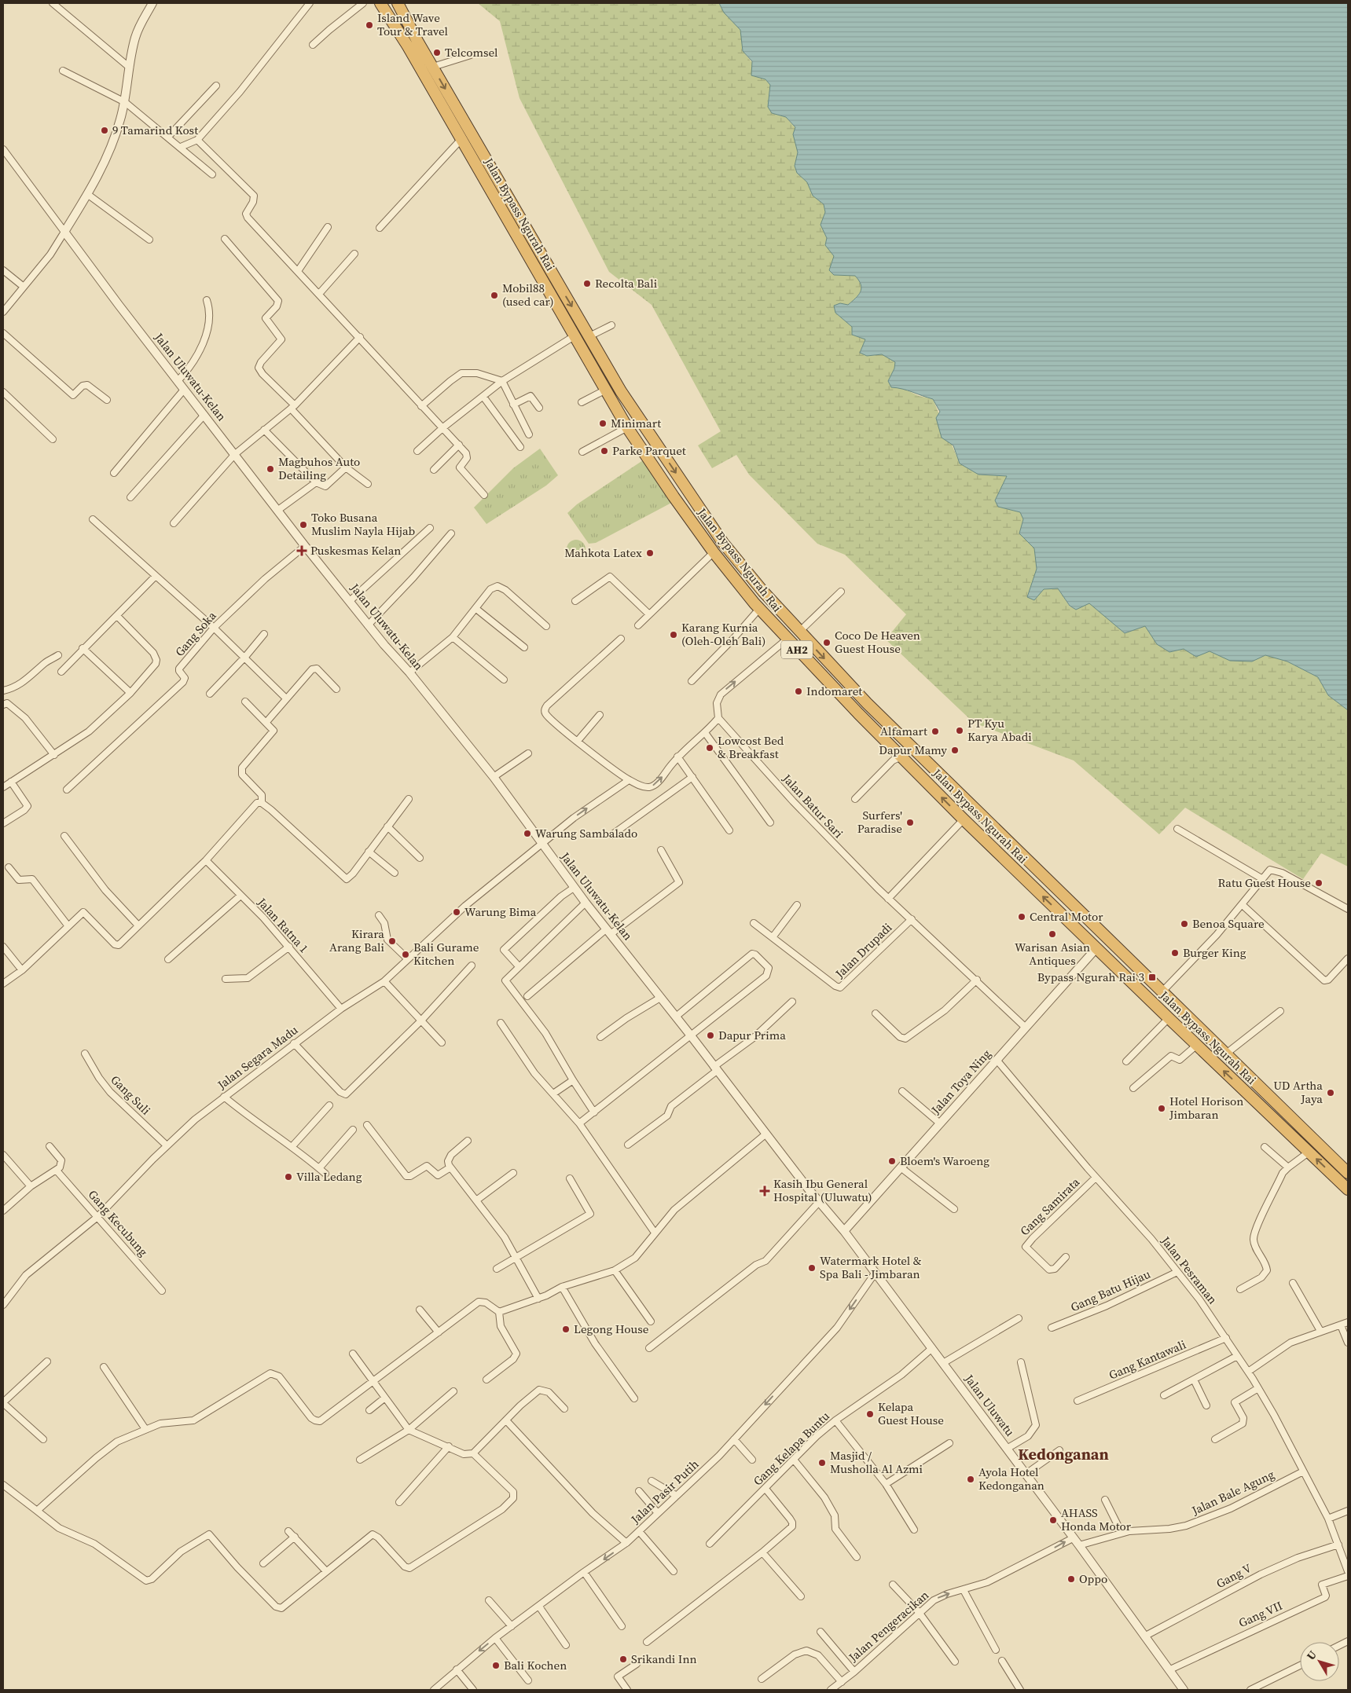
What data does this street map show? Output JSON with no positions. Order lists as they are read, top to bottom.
{
  "streets": {
    "highway": ["Jalan Bypass Ngurah Rai", "AH2"],
    "street": [
      "Jalan Uluwatu-Kelan",
      "Gang Soka",
      "Jalan Batur Sari",
      "Jalan Ratna 1",
      "Jalan Drupadi",
      "Jalan Segara Madu",
      "Jalan Toya Ning",
      "Gang Suli",
      "Gang Samirata",
      "Gang Kecubung",
      "Jalan Pesraman",
      "Gang Batu Hijau",
      "Gang Kantawali",
      "Jalan Uluwatu",
      "Gang Kelapa Buntu",
      "Jalan Pasir Putih",
      "Jalan Bale Agung",
      "Gang V",
      "Gang VII",
      "Jalan Pengeracikan"
    ]
  },
  "crossings": [
    ["Jalan Bypass Ngurah Rai", "Jalan Toya Ning"],
    ["Jalan Uluwatu-Kelan", "Gang Soka"],
    ["Jalan Uluwatu-Kelan", "Jalan Segara Madu"],
    ["Jalan Uluwatu-Kelan", "Jalan Toya Ning"],
    ["Jalan Uluwatu-Kelan", "Jalan Uluwatu"],
    ["Jalan Ratna 1", "Jalan Segara Madu"],
    ["Jalan Segara Madu", "Gang Suli"],
    ["Jalan Segara Madu", "Gang Kecubung"],
    ["Jalan Toya Ning", "Jalan Pesraman"],
    ["Jalan Toya Ning", "Jalan Uluwatu"],
    ["Gang Samirata", "Jalan Pesraman"],
    ["Jalan Pesraman", "Gang Batu Hijau"],
    ["Jalan Pesraman", "Gang Kantawali"],
    ["Jalan Pesraman", "Jalan Bale Agung"],
    ["Jalan Pesraman", "Gang V"],
    ["Jalan Uluwatu", "Gang Kelapa Buntu"],
    ["Jalan Uluwatu", "Jalan Pasir Putih"],
    ["Jalan Uluwatu", "Jalan Bale Agung"],
    ["Jalan Uluwatu", "Gang V"],
    ["Jalan Uluwatu", "Gang VII"],
    ["Jalan Uluwatu", "Jalan Pengeracikan"]
  ],
  "one_way": ["Jalan Pasir Putih", "Jalan Pengeracikan"],
  "districts": ["Kedonganan"],
  "places": {
    "other": [
      "Island Wave Tour & Travel",
      "Telcomsel",
      "9 Tamarind Kost",
      "Recolta Bali",
      "Mobil88 (used car)",
      "Minimart",
      "Parke Parquet",
      "Magbuhos Auto Detailing",
      "Toko Busana Muslim Nayla Hijab",
      "Mahkota Latex",
      "Karang Kurnia (Oleh-Oleh Bali)",
      "Coco De Heaven Guest House",
      "Indomaret",
      "PT Kyu Karya Abadi",
      "Alfamart",
      "Lowcost Bed & Breakfast",
      "Dapur Mamy",
      "Surfers' Paradise",
      "Warung Sambalado",
      "Ratu Guest House",
      "Warung Bima",
      "Central Motor",
      "Benoa Square",
      "Warisan Asian Antiques",
      "Kirara Arang Bali",
      "Burger King",
      "Bali Gurame Kitchen",
      "Dapur Prima",
      "UD Artha Jaya",
      "Hotel Horison Jimbaran",
      "Bloem's Waroeng",
      "Villa Ledang",
      "Watermark Hotel & Spa Bali - Jimbaran",
      "Legong House",
      "Kelapa Guest House",
      "Masjid / Musholla Al Azmi",
      "Ayola Hotel Kedonganan",
      "AHASS Honda Motor",
      "Oppo",
      "Srikandi Inn",
      "Bali Kochen"
    ],
    "health": ["Puskesmas Kelan", "Kasih Ibu General Hospital (Uluwatu)"],
    "transit": ["Bypass Ngurah Rai 3"]
  },
  "north": "top left"
}
